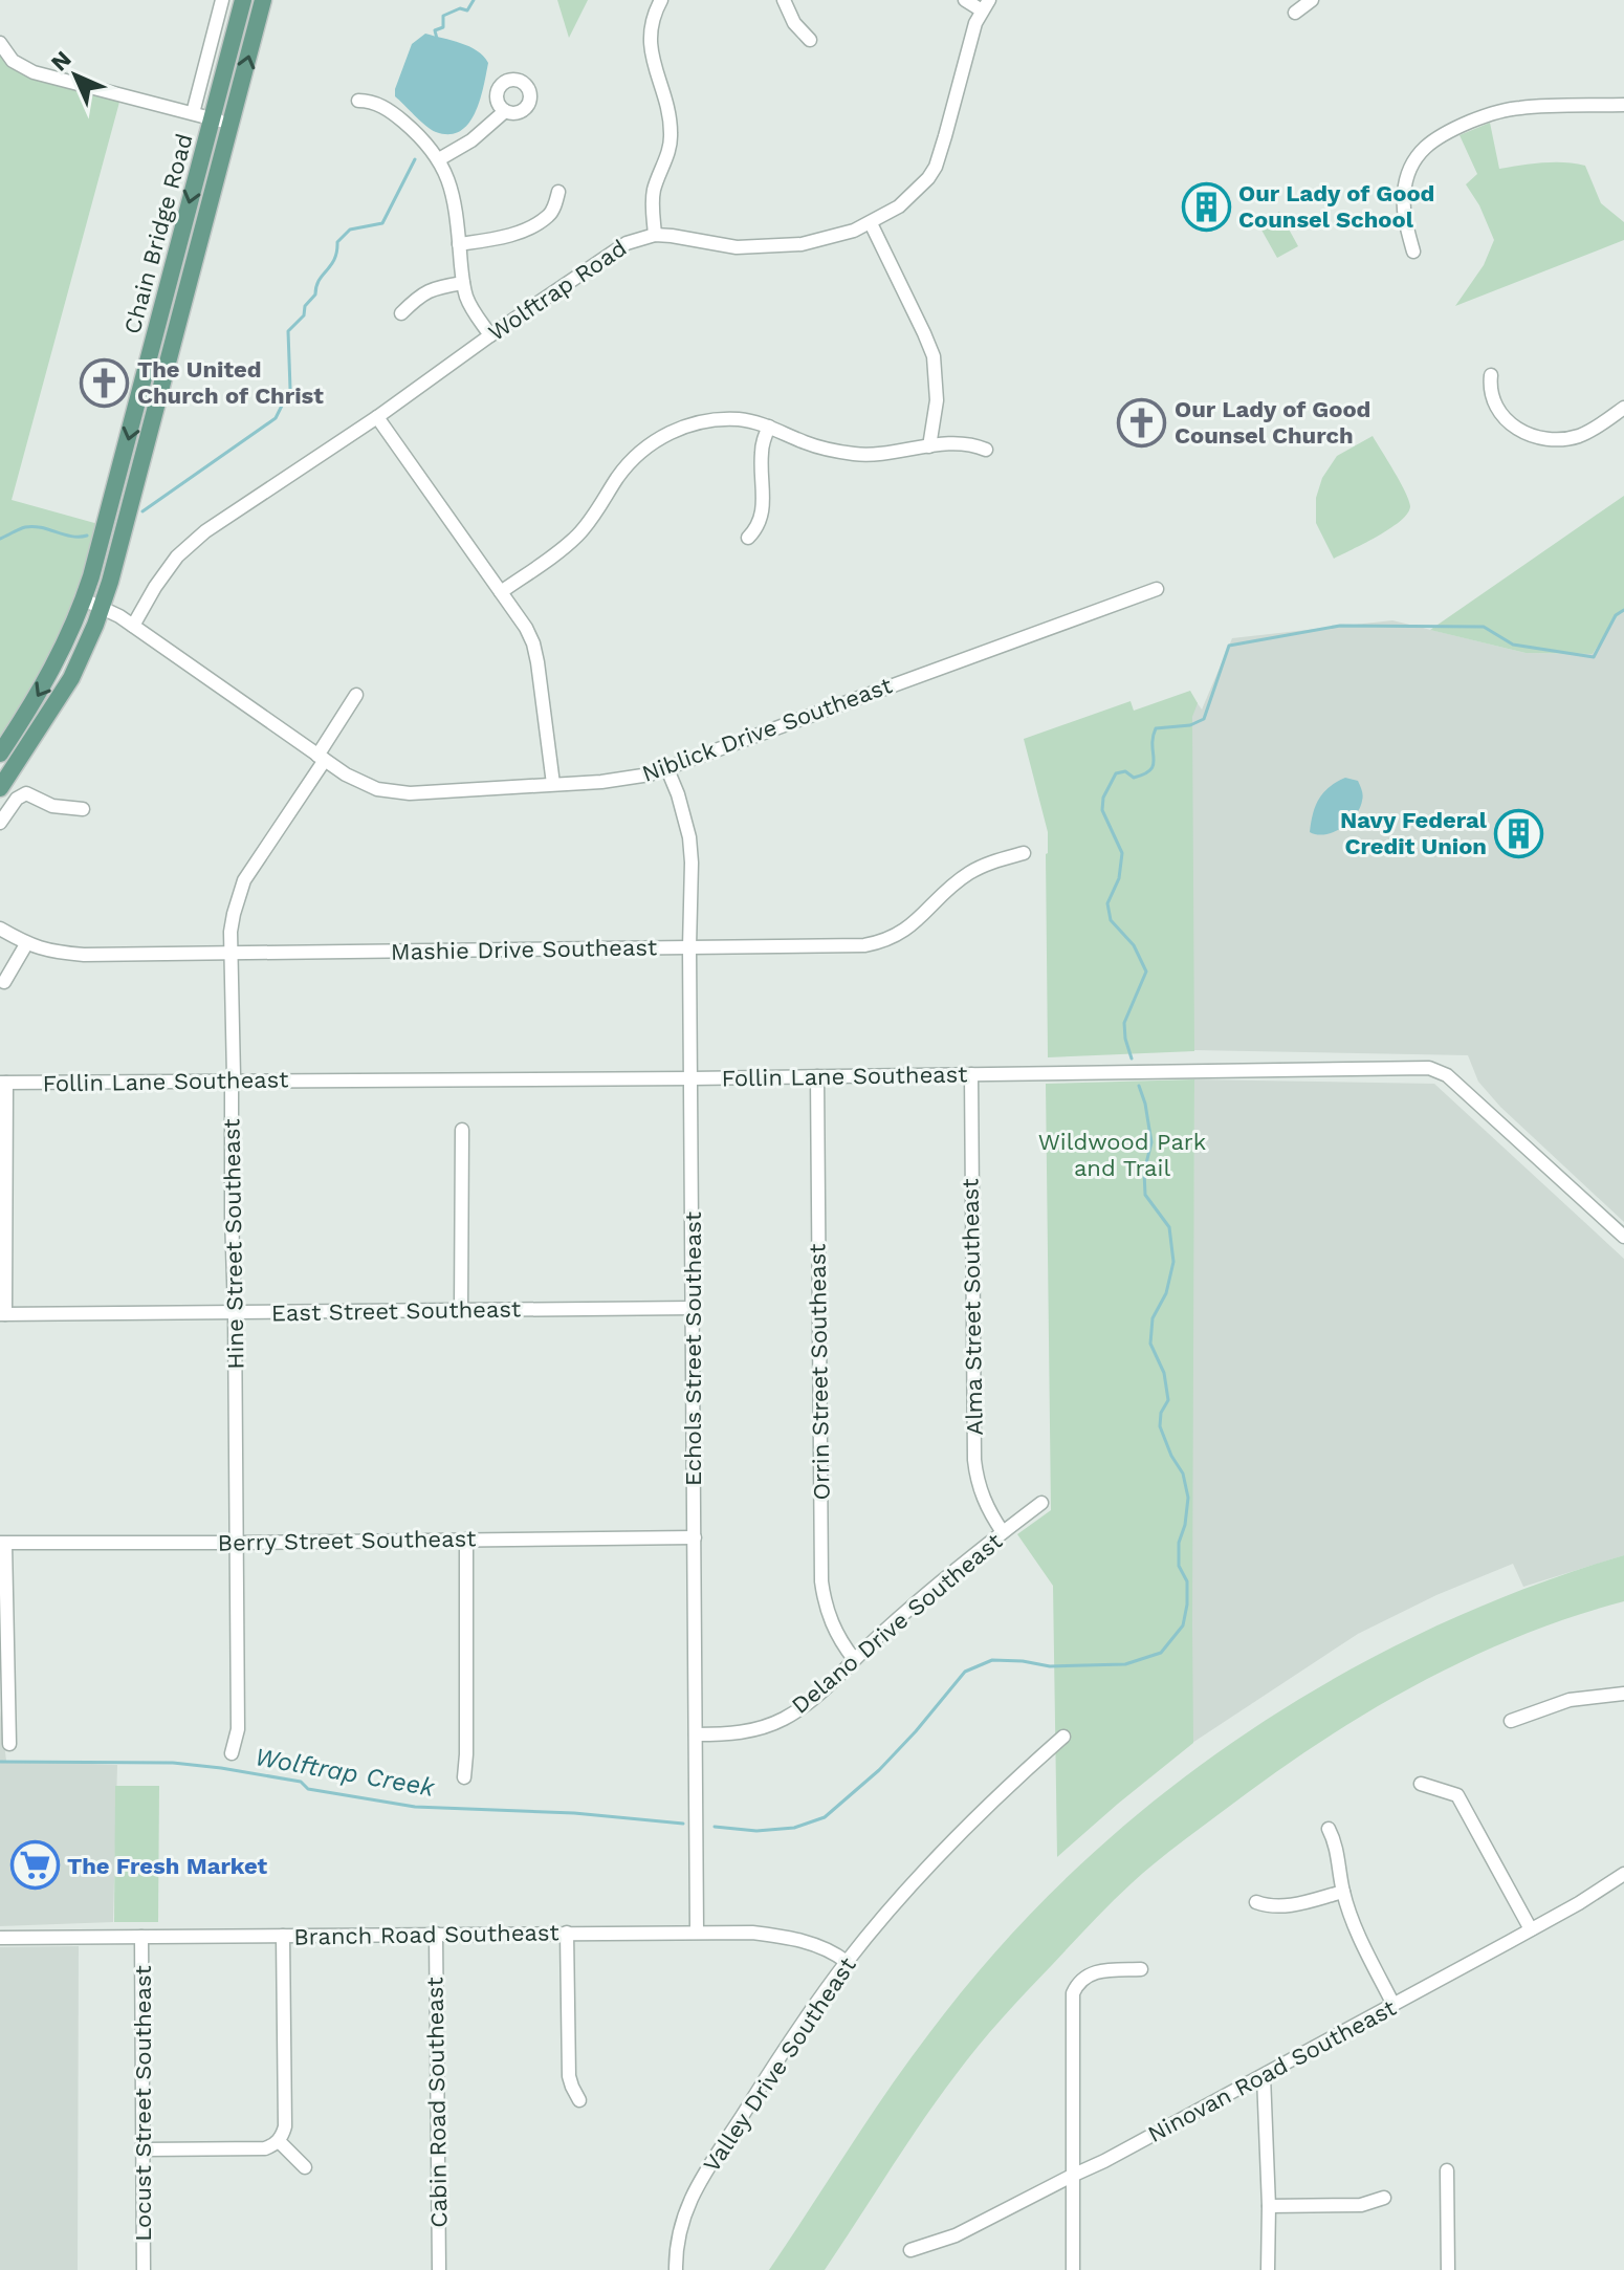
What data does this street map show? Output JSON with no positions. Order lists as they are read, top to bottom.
{
  "streets": {
    "main road": ["Chain Bridge Road"],
    "street": [
      "Wolftrap Road",
      "Niblick Drive Southeast",
      "Mashie Drive Southeast",
      "Follin Lane Southeast",
      "Hine Street Southeast",
      "Alma Street Southeast",
      "East Street Southeast",
      "Echols Street Southeast",
      "Orrin Street Southeast",
      "Berry Street Southeast",
      "Delano Drive Southeast",
      "Branch Road Southeast",
      "Valley Drive Southeast",
      "Ninovan Road Southeast",
      "Cabin Road Southeast",
      "Locust Street Southeast"
    ]
  },
  "crossings": [
    ["Chain Bridge Road", "Niblick Drive Southeast"],
    ["Wolftrap Road", "Niblick Drive Southeast"],
    ["Niblick Drive Southeast", "Hine Street Southeast"],
    ["Niblick Drive Southeast", "Echols Street Southeast"],
    ["Mashie Drive Southeast", "Hine Street Southeast"],
    ["Mashie Drive Southeast", "Echols Street Southeast"],
    ["Follin Lane Southeast", "Hine Street Southeast"],
    ["Follin Lane Southeast", "Alma Street Southeast"],
    ["Follin Lane Southeast", "Echols Street Southeast"],
    ["Follin Lane Southeast", "Orrin Street Southeast"],
    ["Hine Street Southeast", "East Street Southeast"],
    ["Hine Street Southeast", "Berry Street Southeast"],
    ["Alma Street Southeast", "Delano Drive Southeast"],
    ["East Street Southeast", "Echols Street Southeast"],
    ["Echols Street Southeast", "Berry Street Southeast"],
    ["Echols Street Southeast", "Delano Drive Southeast"],
    ["Echols Street Southeast", "Branch Road Southeast"],
    ["Orrin Street Southeast", "Delano Drive Southeast"],
    ["Branch Road Southeast", "Valley Drive Southeast"],
    ["Branch Road Southeast", "Cabin Road Southeast"],
    ["Branch Road Southeast", "Locust Street Southeast"]
  ],
  "water": ["Wolftrap Creek"],
  "parks": ["Wildwood Park and Trail"],
  "places": {
    "building": ["Our Lady of Good Counsel School", "Navy Federal Credit Union"],
    "church": ["The United Church of Christ", "Our Lady of Good Counsel Church"],
    "supermarket": ["The Fresh Market"]
  },
  "north": "top left"
}
